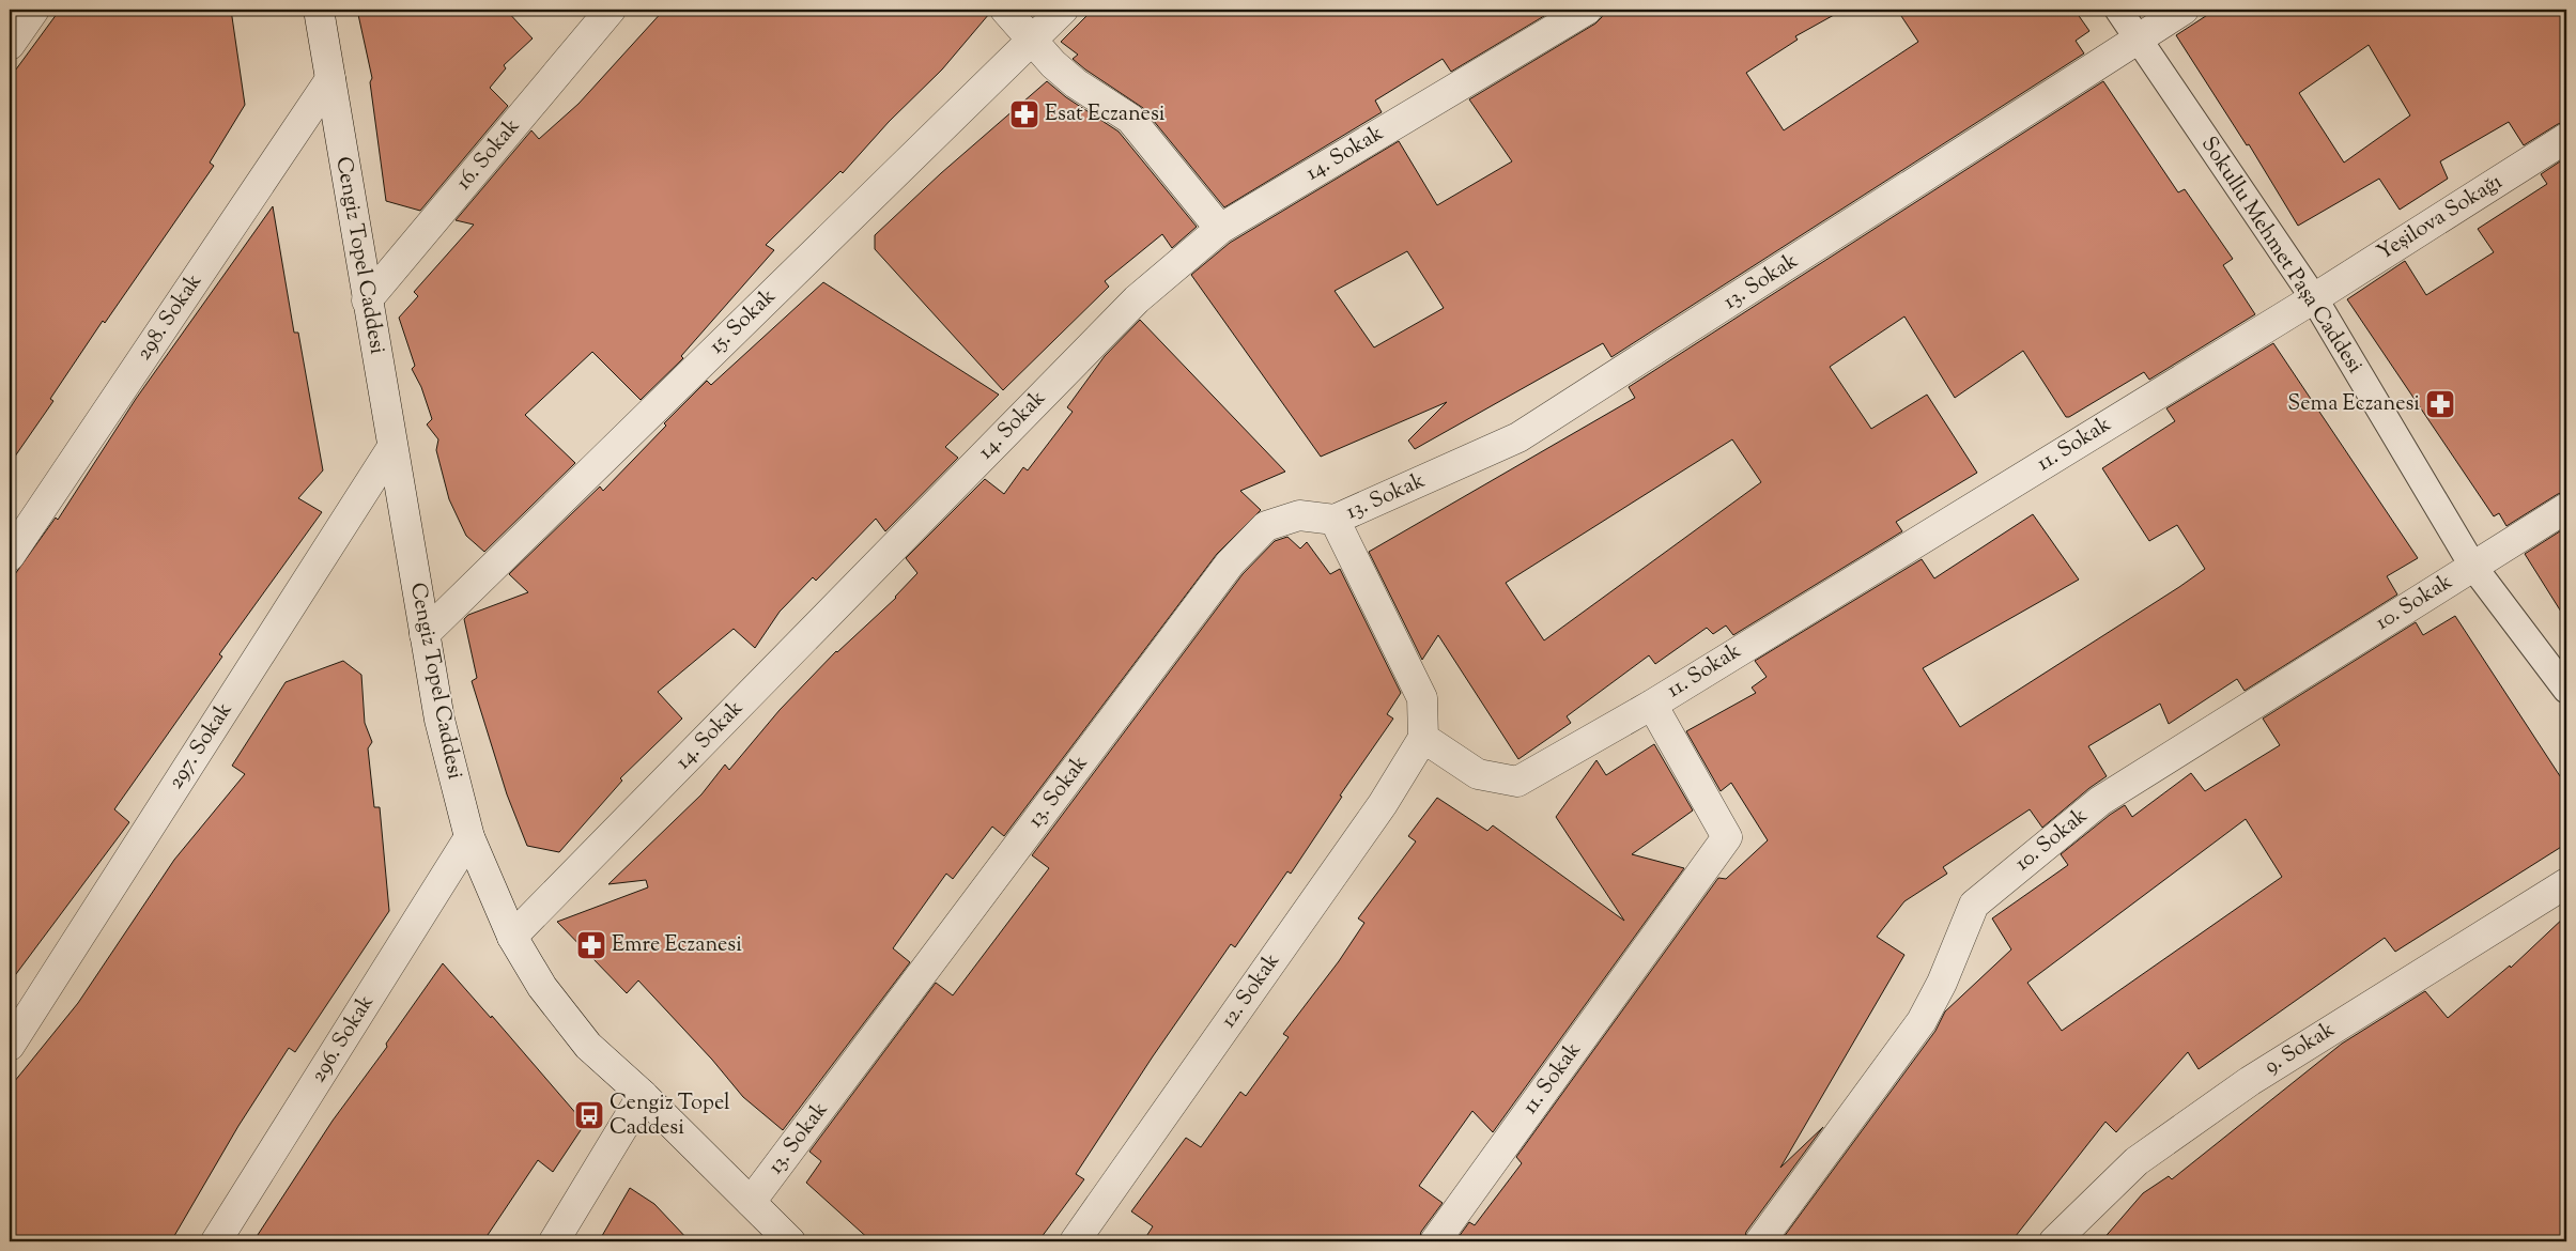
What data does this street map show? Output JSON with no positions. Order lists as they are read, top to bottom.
{
  "streets": {
    "street": [
      "14. Sokak",
      "16. Sokak",
      "Yeşilova Sokağı",
      "Cengiz Topel Caddesi",
      "Sokullu Mehmet Paşa Caddesi",
      "13. Sokak",
      "298. Sokak",
      "15. Sokak",
      "11. Sokak",
      "10. Sokak",
      "297. Sokak",
      "12. Sokak",
      "296. Sokak",
      "9. Sokak"
    ]
  },
  "crossings": [
    ["14. Sokak", "Cengiz Topel Caddesi"],
    ["16. Sokak", "Cengiz Topel Caddesi"],
    ["Yeşilova Sokağı", "Sokullu Mehmet Paşa Caddesi"],
    ["Yeşilova Sokağı", "11. Sokak"],
    ["Cengiz Topel Caddesi", "13. Sokak"],
    ["Cengiz Topel Caddesi", "298. Sokak"],
    ["Cengiz Topel Caddesi", "15. Sokak"],
    ["Cengiz Topel Caddesi", "297. Sokak"],
    ["Cengiz Topel Caddesi", "296. Sokak"],
    ["Sokullu Mehmet Paşa Caddesi", "13. Sokak"],
    ["Sokullu Mehmet Paşa Caddesi", "11. Sokak"],
    ["Sokullu Mehmet Paşa Caddesi", "10. Sokak"]
  ],
  "places": {
    "pharmacy": ["Esat Eczanesi", "Sema Eczanesi", "Emre Eczanesi"],
    "bus stop": ["Cengiz Topel Caddesi"]
  }
}
